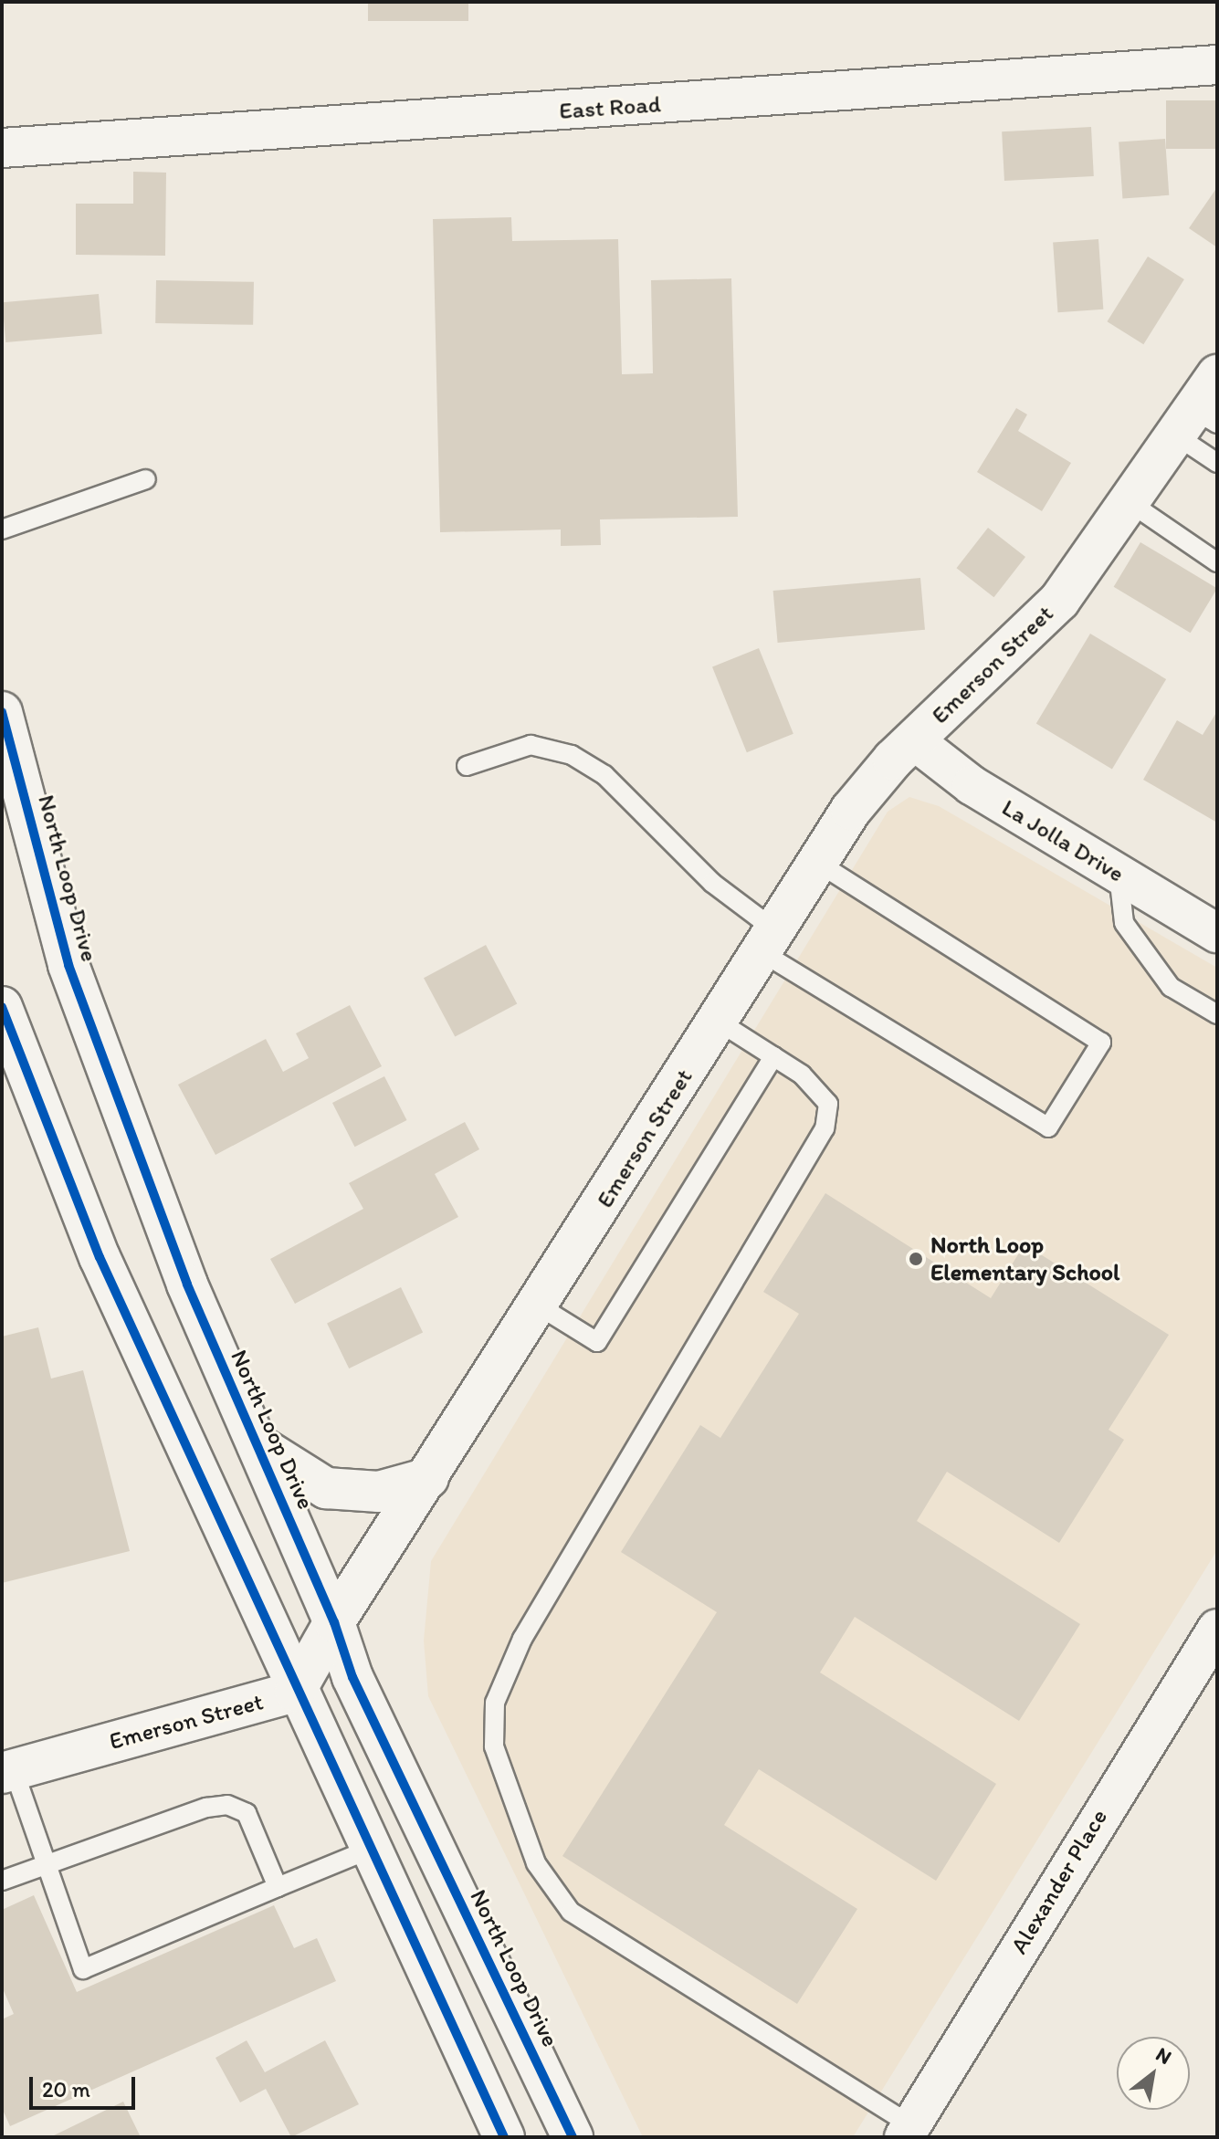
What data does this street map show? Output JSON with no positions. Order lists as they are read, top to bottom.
{
  "streets": {
    "main road": ["Emerson Street", "North Loop Drive"],
    "street": ["East Road", "La Jolla Drive", "Alexander Place"]
  },
  "crossings": [
    ["Emerson Street", "La Jolla Drive"],
    ["Emerson Street", "North Loop Drive"]
  ],
  "places": ["North Loop Elementary School"],
  "scale_bar": "20 m",
  "north": "top right"
}
